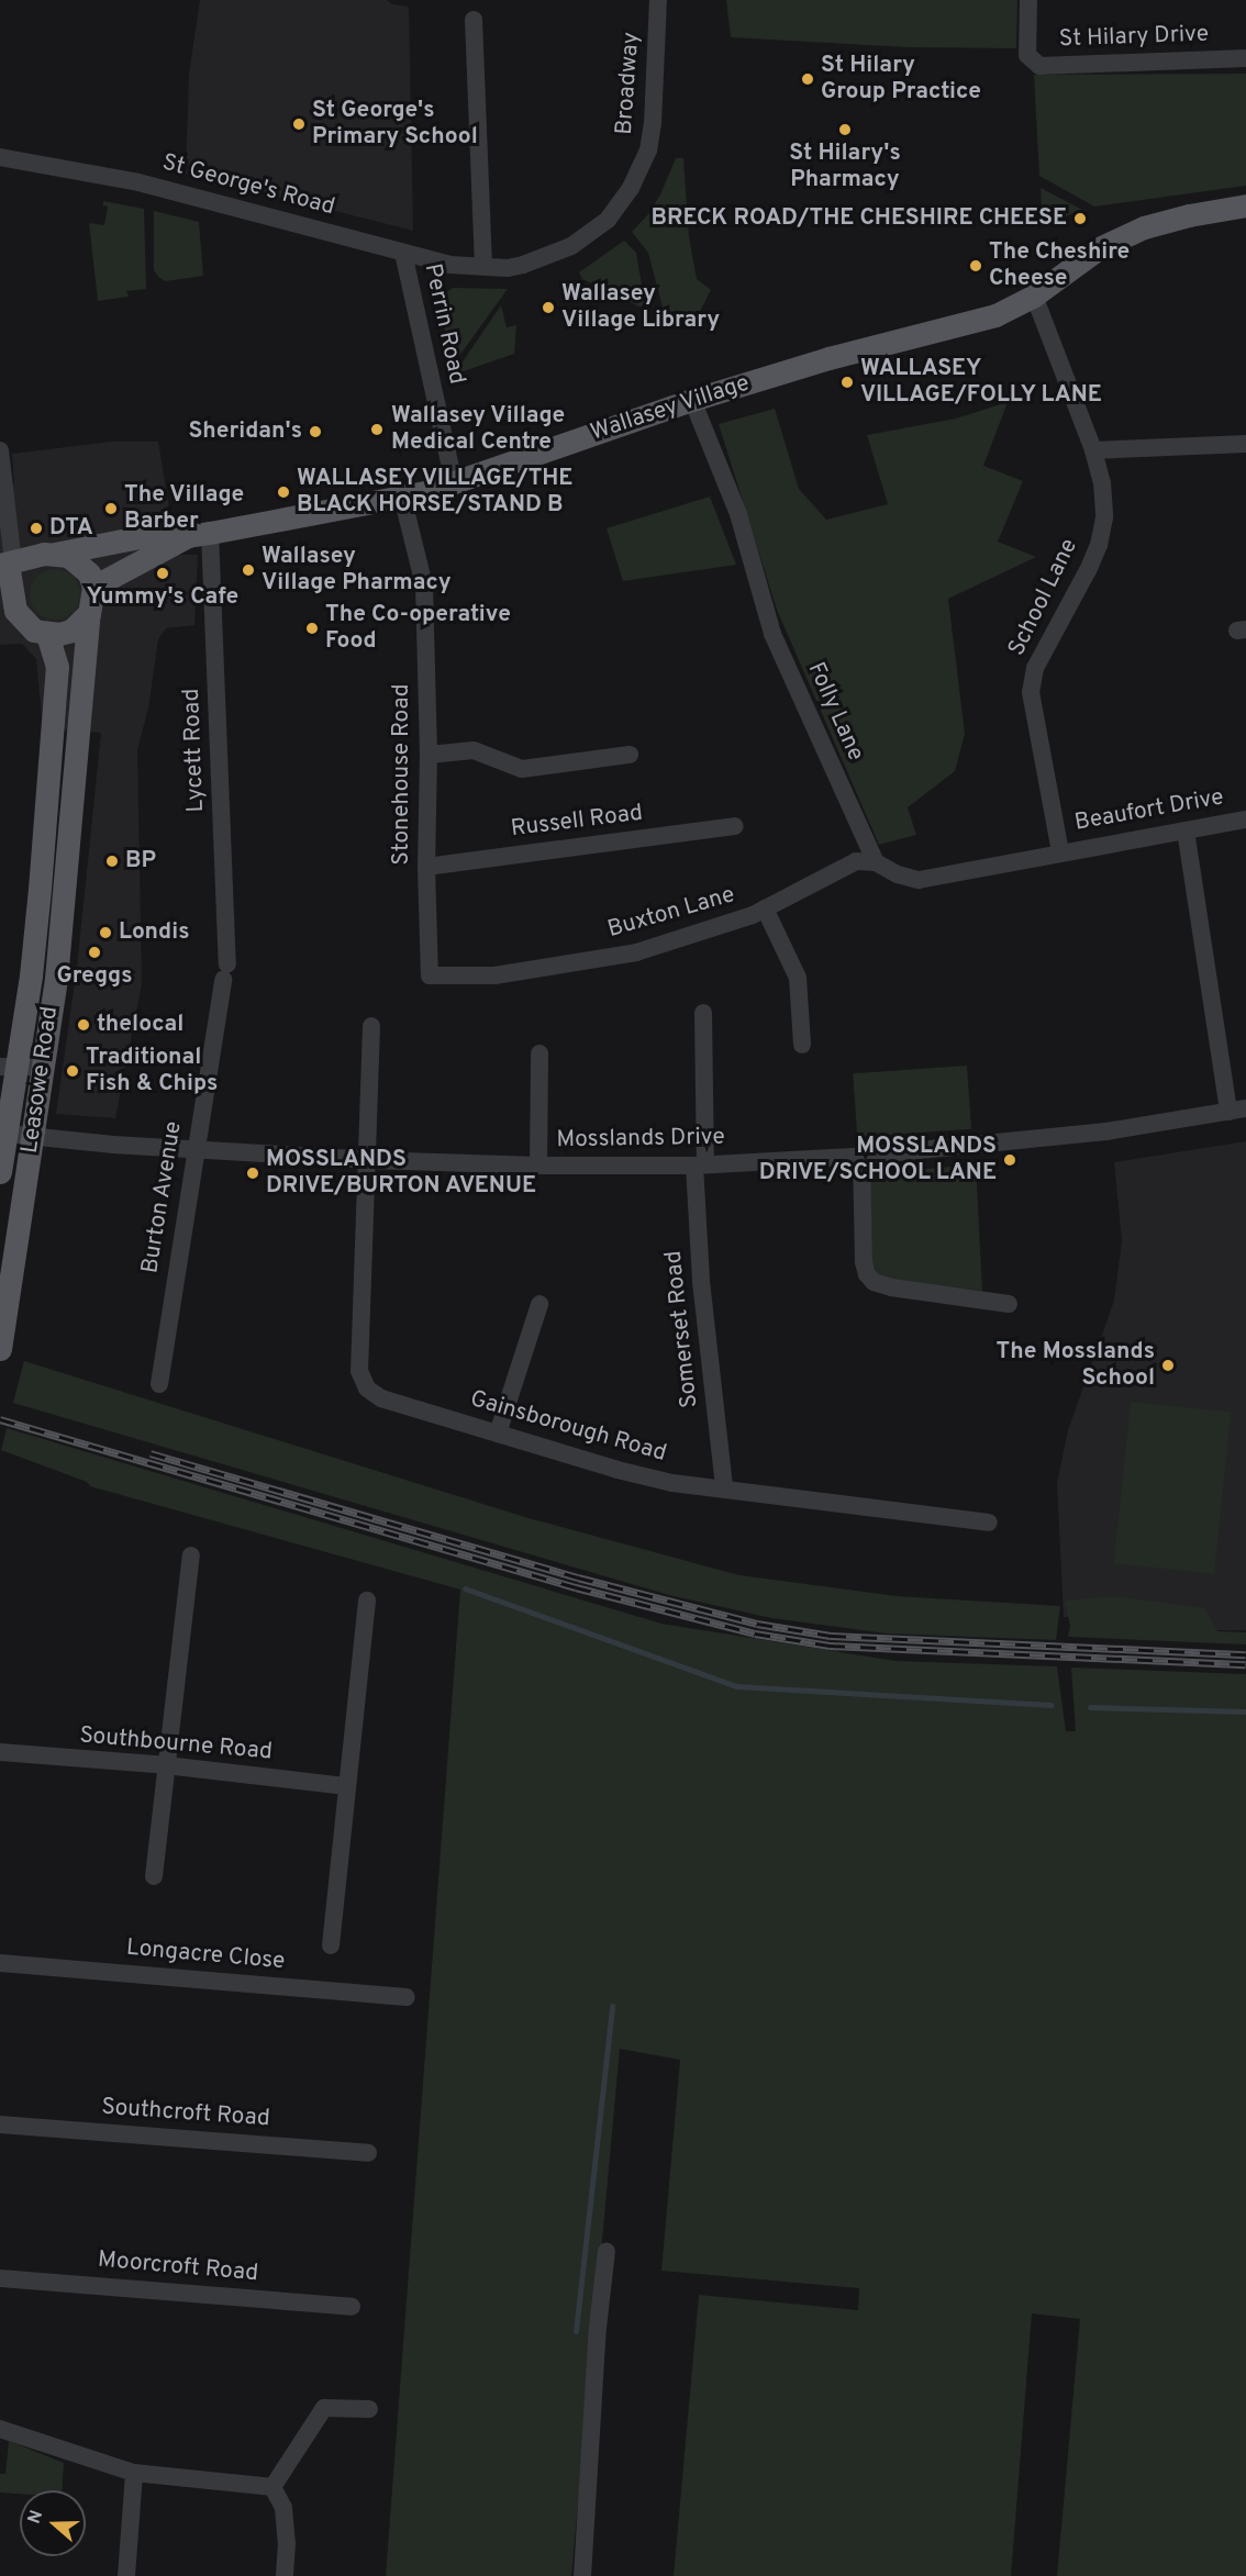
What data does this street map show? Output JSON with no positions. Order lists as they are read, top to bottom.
{
  "streets": {
    "main road": ["Wallasey Village", "Leasowe Road"],
    "street": [
      "St Hilary Drive",
      "Broadway",
      "St George's Road",
      "Perrin Road",
      "School Lane",
      "Folly Lane",
      "Lycett Road",
      "Stonehouse Road",
      "Beaufort Drive",
      "Russell Road",
      "Buxton Lane",
      "Mosslands Drive",
      "Burton Avenue",
      "Somerset Road",
      "Gainsborough Road",
      "Southbourne Road",
      "Longacre Close",
      "Southcroft Road",
      "Moorcroft Road"
    ]
  },
  "crossings": [
    ["Broadway", "St George's Road"],
    ["St George's Road", "Perrin Road"],
    ["Perrin Road", "Wallasey Village"],
    ["Wallasey Village", "School Lane"],
    ["Wallasey Village", "Folly Lane"],
    ["Wallasey Village", "Lycett Road"],
    ["Wallasey Village", "Stonehouse Road"],
    ["Wallasey Village", "Leasowe Road"],
    ["School Lane", "Beaufort Drive"],
    ["Folly Lane", "Buxton Lane"],
    ["Lycett Road", "Burton Avenue"],
    ["Stonehouse Road", "Russell Road"],
    ["Stonehouse Road", "Buxton Lane"],
    ["Leasowe Road", "Mosslands Drive"],
    ["Mosslands Drive", "Burton Avenue"],
    ["Mosslands Drive", "Somerset Road"],
    ["Mosslands Drive", "Gainsborough Road"],
    ["Somerset Road", "Gainsborough Road"]
  ],
  "places": [
    "St Hilary Group Practice",
    "St George's Primary School",
    "St Hilary's Pharmacy",
    "BRECK ROAD/THE CHESHIRE CHEESE",
    "The Cheshire Cheese",
    "Wallasey Village Library",
    "WALLASEY VILLAGE/FOLLY LANE",
    "Wallasey Village Medical Centre",
    "Sheridan's",
    "WALLASEY VILLAGE/THE BLACK HORSE/STAND B",
    "The Village Barber",
    "DTA",
    "Wallasey Village Pharmacy",
    "Yummy's Cafe",
    "The Co-operative Food",
    "BP",
    "Londis",
    "Greggs",
    "thelocal",
    "Traditional Fish & Chips",
    "MOSSLANDS DRIVE/SCHOOL LANE",
    "MOSSLANDS DRIVE/BURTON AVENUE",
    "The Mosslands School"
  ],
  "north": "left"
}
